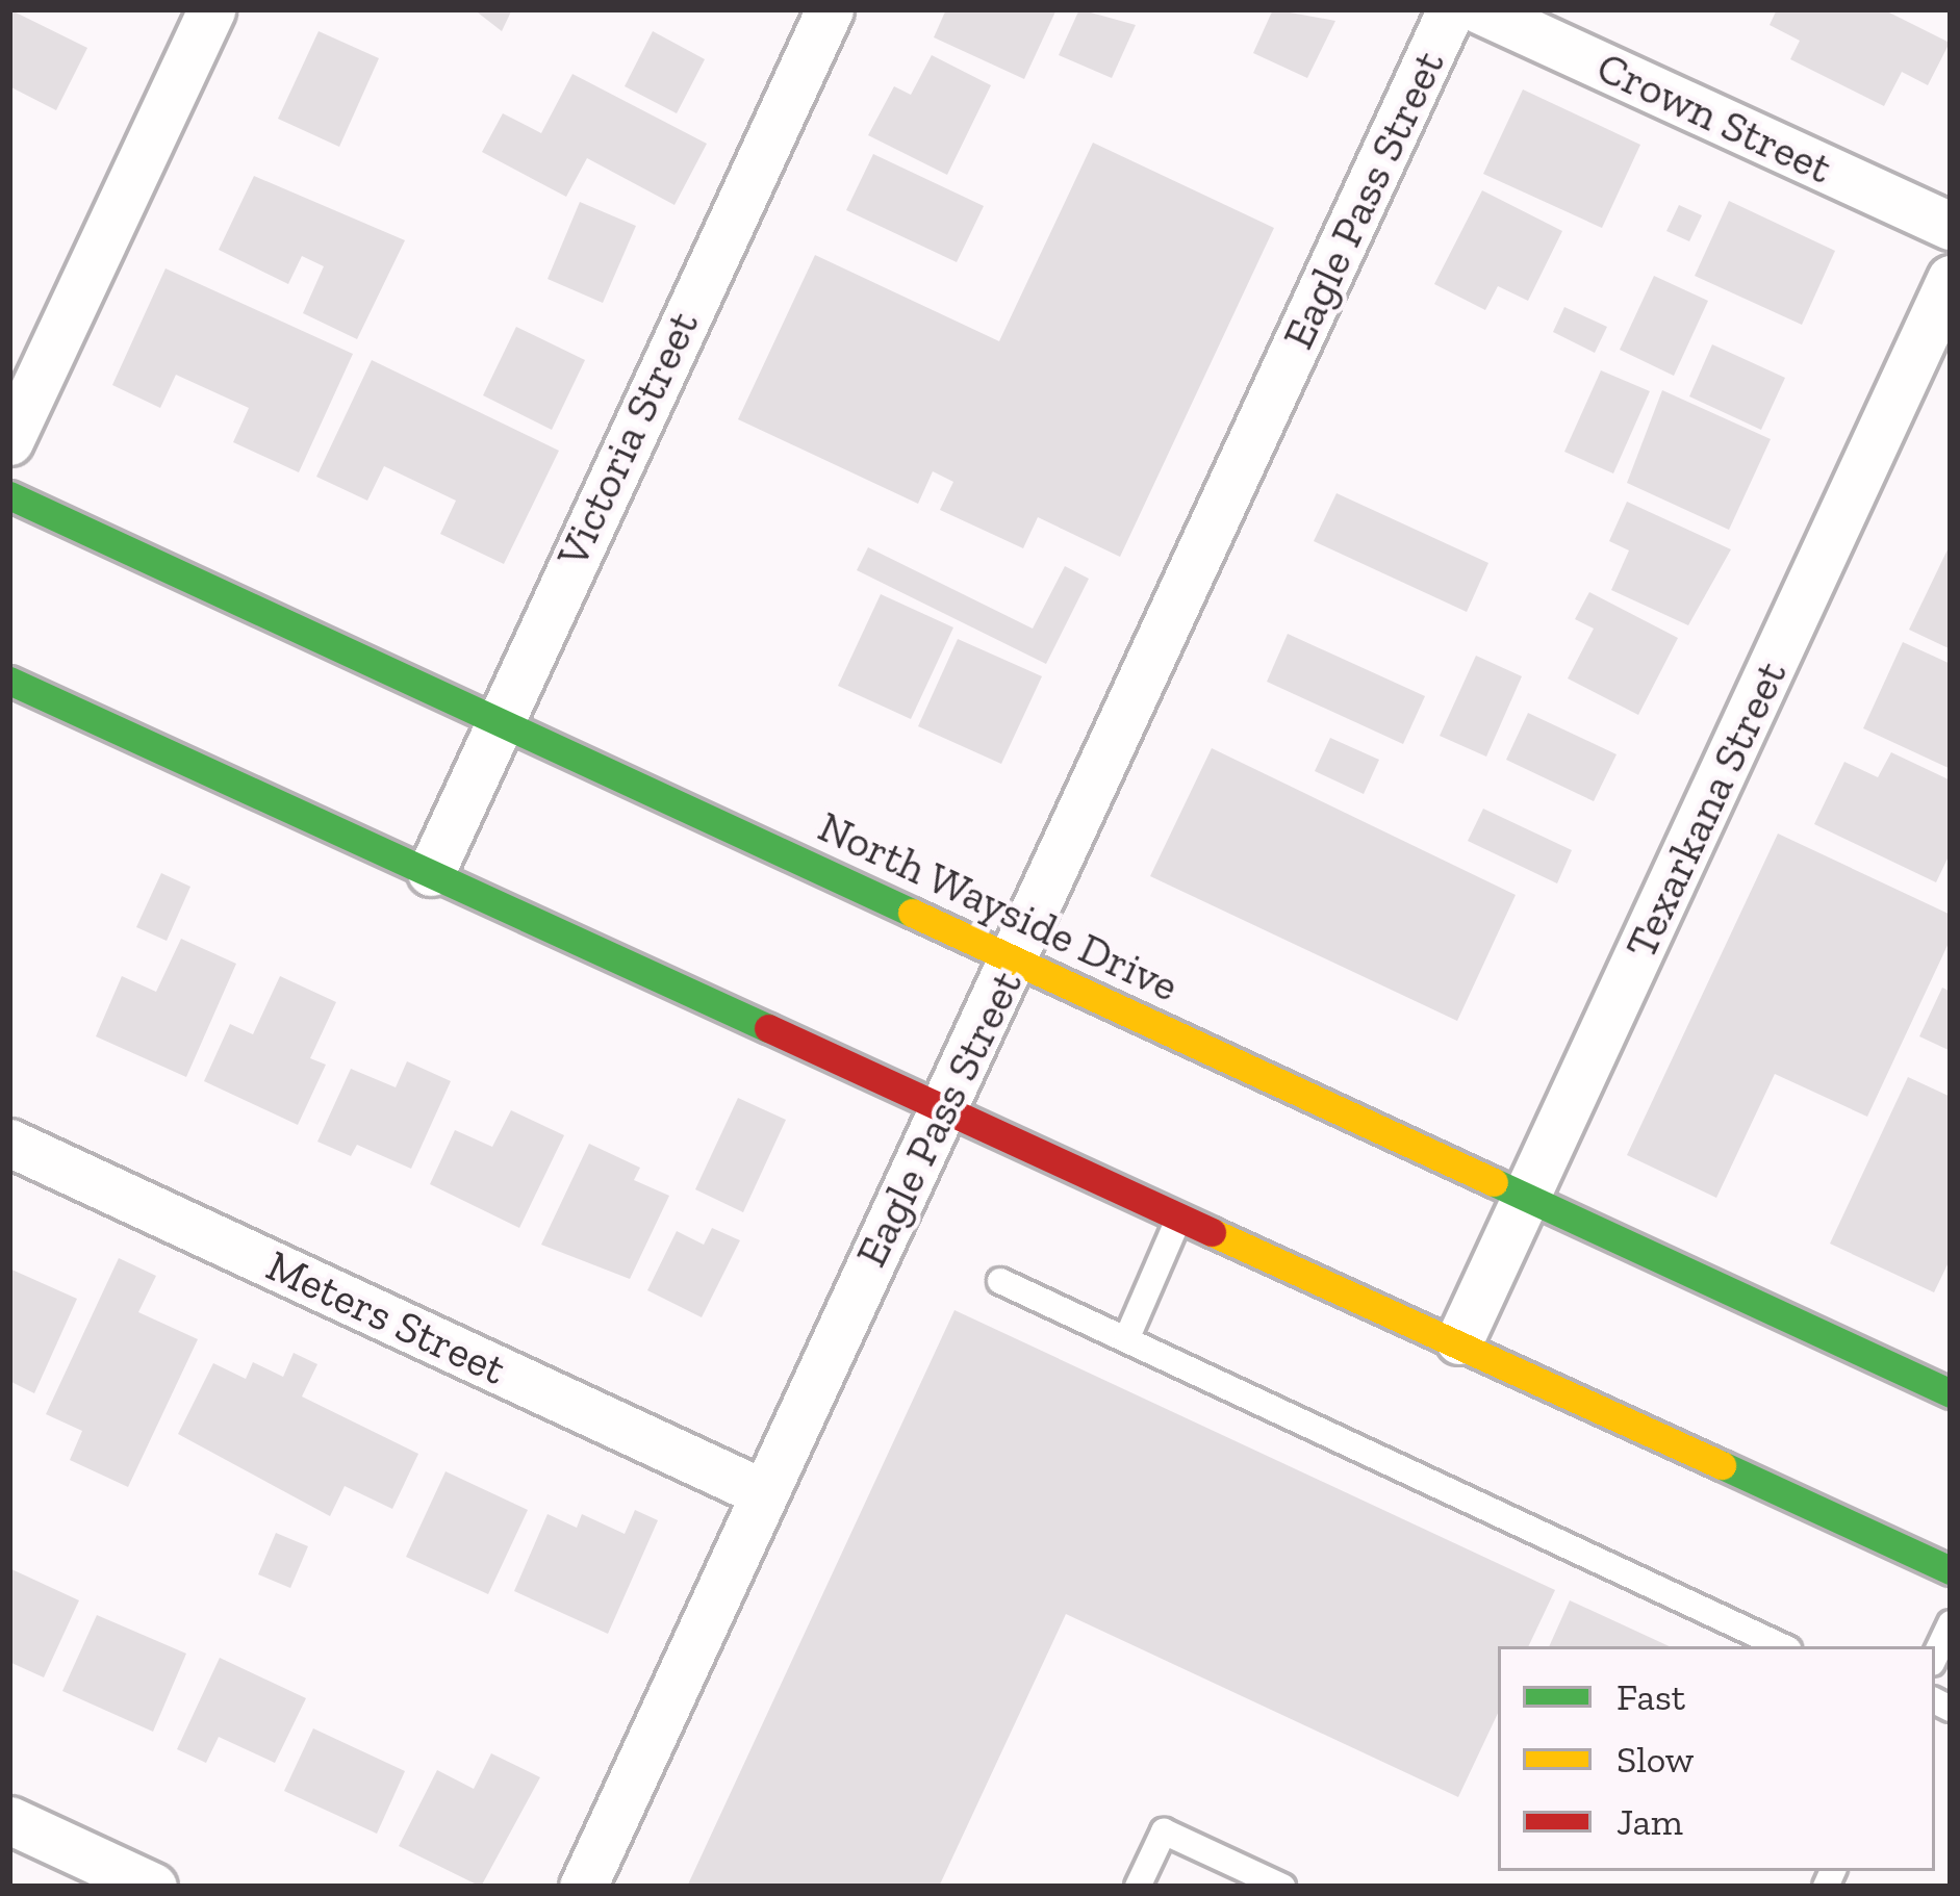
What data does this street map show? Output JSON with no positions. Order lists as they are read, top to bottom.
{
  "streets": {
    "main road": ["North Wayside Drive"],
    "street": [
      "Crown Street",
      "Eagle Pass Street",
      "Victoria Street",
      "Texarkana Street",
      "Meters Street"
    ]
  },
  "crossings": [
    ["Eagle Pass Street", "North Wayside Drive"],
    ["Eagle Pass Street", "Meters Street"],
    ["Victoria Street", "North Wayside Drive"],
    ["Texarkana Street", "North Wayside Drive"]
  ],
  "legend": ["Fast", "Slow", "Jam"]
}
